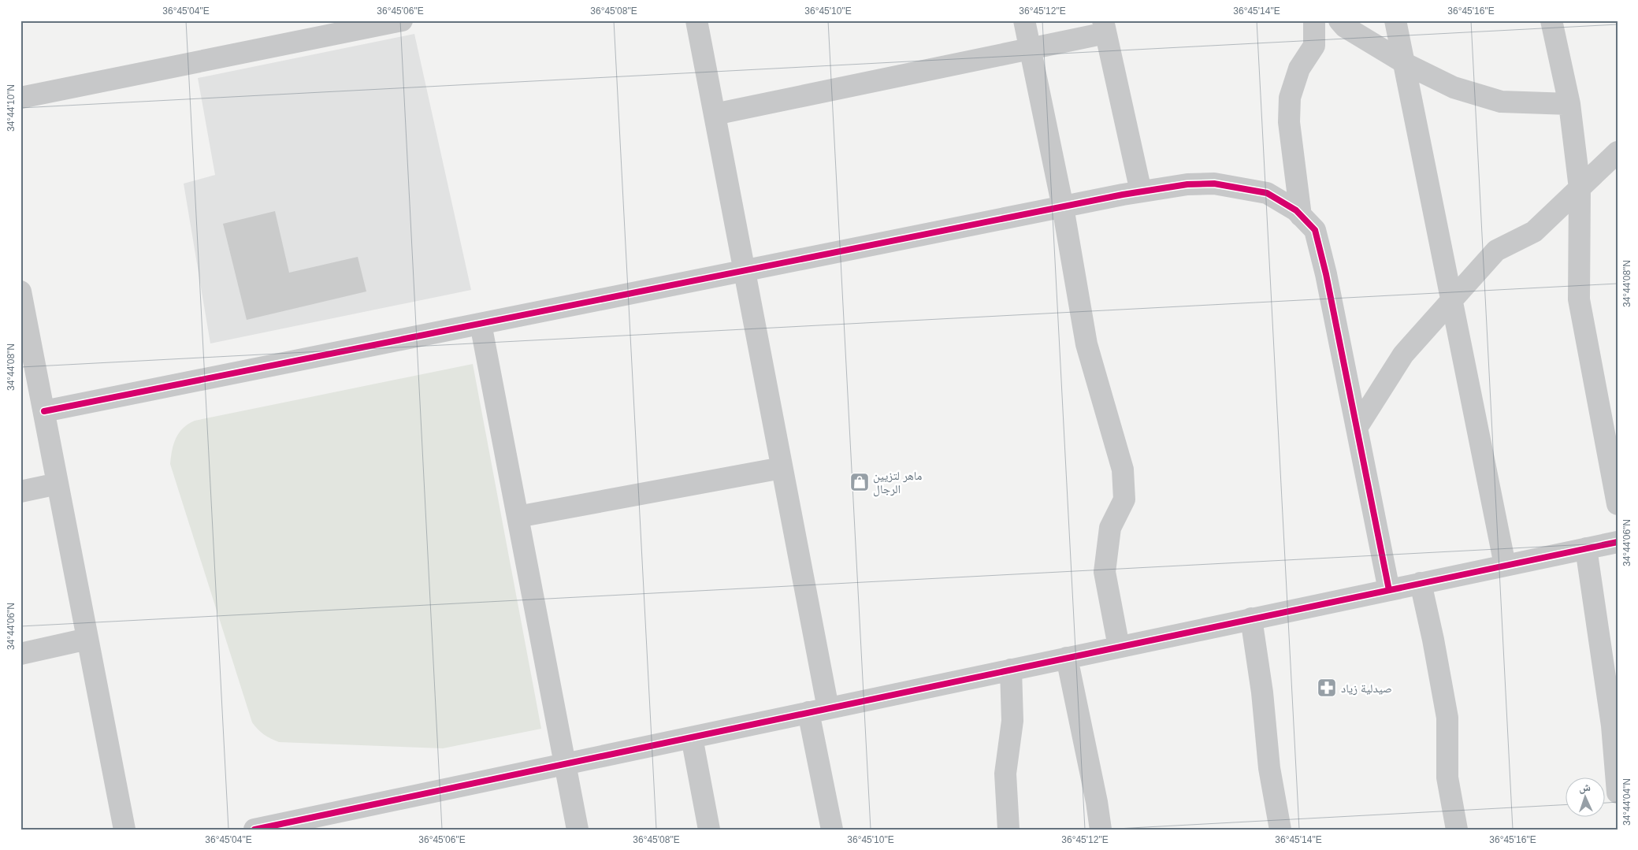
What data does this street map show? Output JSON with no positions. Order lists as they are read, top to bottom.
{
  "places": {
    "shop": ["ماهر لتزيين الرجال"],
    "pharmacy": ["صيدلية زياد"]
  },
  "north": "top",
  "coordinates": [
    "36°45'04\"E",
    "36°45'06\"E",
    "36°45'08\"E",
    "36°45'10\"E",
    "36°45'12\"E",
    "36°45'14\"E",
    "36°45'16\"E",
    "34°44'10\"N",
    "34°44'08\"N",
    "34°44'06\"N",
    "34°44'04\"N"
  ]
}
